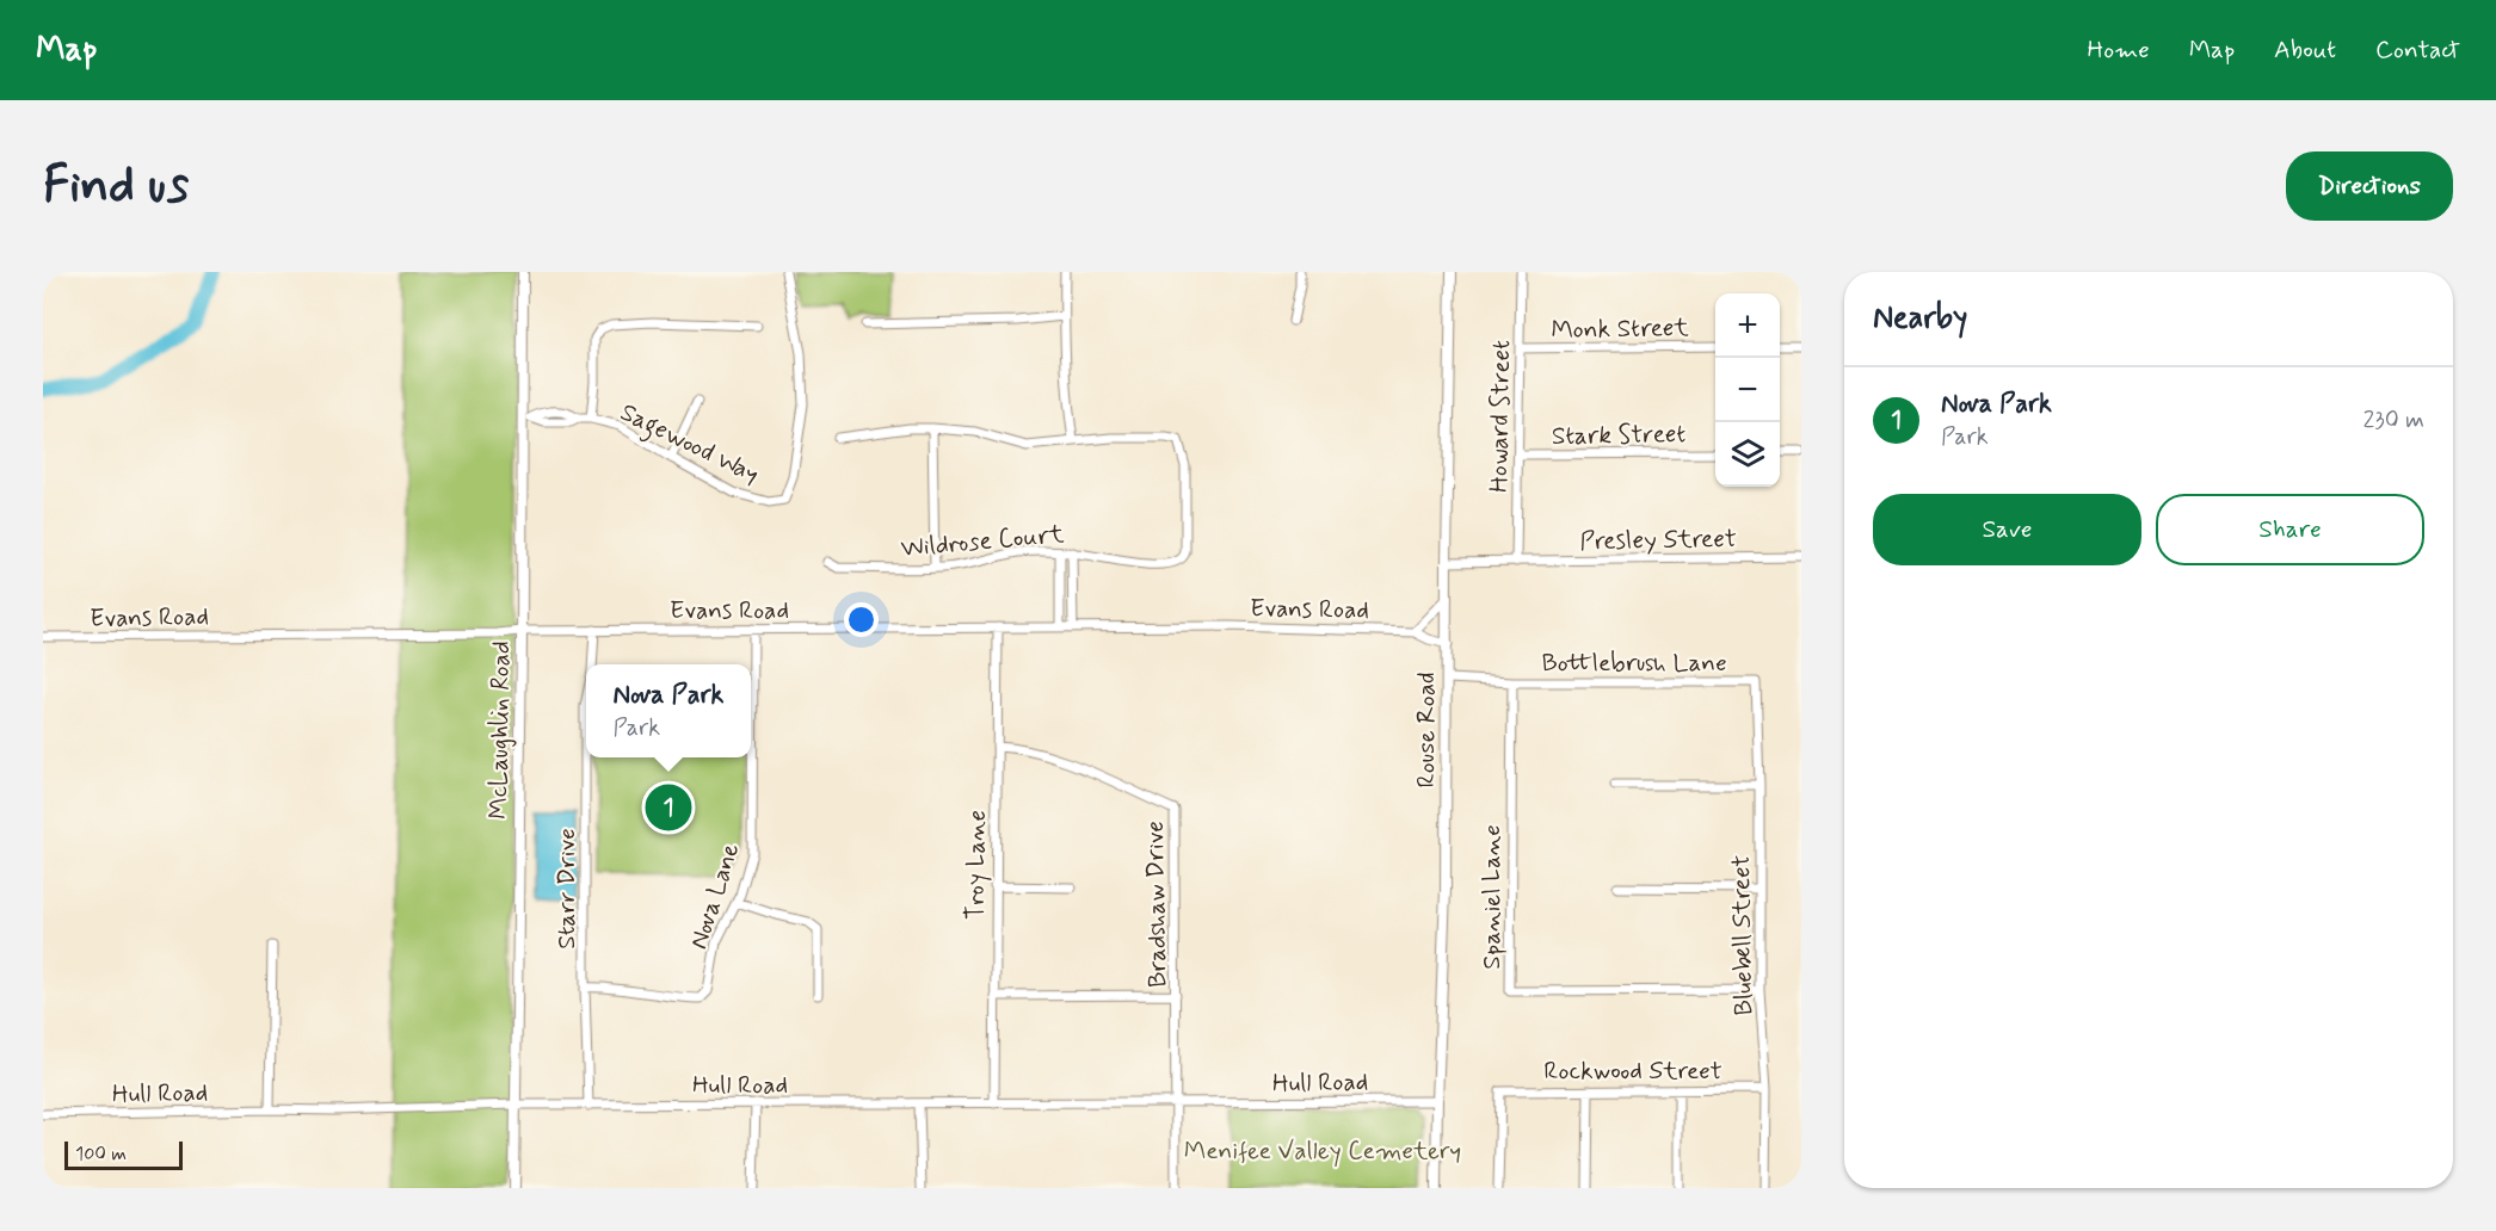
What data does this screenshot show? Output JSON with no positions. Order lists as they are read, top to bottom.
{
  "streets": {
    "street": [
      "Monk Street",
      "Howard Street",
      "Stark Street",
      "Sagewood Way",
      "Presley Street",
      "Wildrose Court",
      "Evans Road",
      "Bottlebrush Lane",
      "McLaughlin Road",
      "Rouse Road",
      "Troy Lane",
      "Starr Drive",
      "Nova Lane",
      "Spaniel Lane",
      "Bradshaw Drive",
      "Bluebell Street",
      "Rockwood Street",
      "Hull Road"
    ]
  },
  "crossings": [
    ["Monk Street", "Howard Street"],
    ["Howard Street", "Stark Street"],
    ["Howard Street", "Presley Street"],
    ["Sagewood Way", "McLaughlin Road"],
    ["Presley Street", "Rouse Road"],
    ["Evans Road", "McLaughlin Road"],
    ["Evans Road", "Rouse Road"],
    ["Evans Road", "Troy Lane"],
    ["Evans Road", "Starr Drive"],
    ["Evans Road", "Nova Lane"],
    ["Bottlebrush Lane", "Rouse Road"],
    ["Bottlebrush Lane", "Spaniel Lane"],
    ["Bottlebrush Lane", "Bluebell Street"],
    ["McLaughlin Road", "Hull Road"],
    ["Rouse Road", "Hull Road"],
    ["Troy Lane", "Bradshaw Drive"],
    ["Troy Lane", "Hull Road"],
    ["Starr Drive", "Nova Lane"],
    ["Starr Drive", "Hull Road"],
    ["Spaniel Lane", "Bluebell Street"],
    ["Bradshaw Drive", "Hull Road"],
    ["Bluebell Street", "Rockwood Street"]
  ],
  "parks": ["Menifee Valley Cemetery"],
  "scale_bar": "100 m",
  "page": {
    "header": "Map",
    "nav": [
      "Home",
      "Map",
      "About",
      "Contact"
    ],
    "buttons": [
      "Directions",
      ["Save", "Share"]
    ],
    "title": "Find us",
    "heading": "Nearby",
    "map_buttons": ["+", "−"],
    "list": [
      {
        "mark": "1",
        "name": "Nova Park",
        "note": "Park",
        "value": "230 m"
      }
    ],
    "popup": ["Nova Park", "Park"],
    "pins": "1",
    "scale": "100 m"
  }
}
